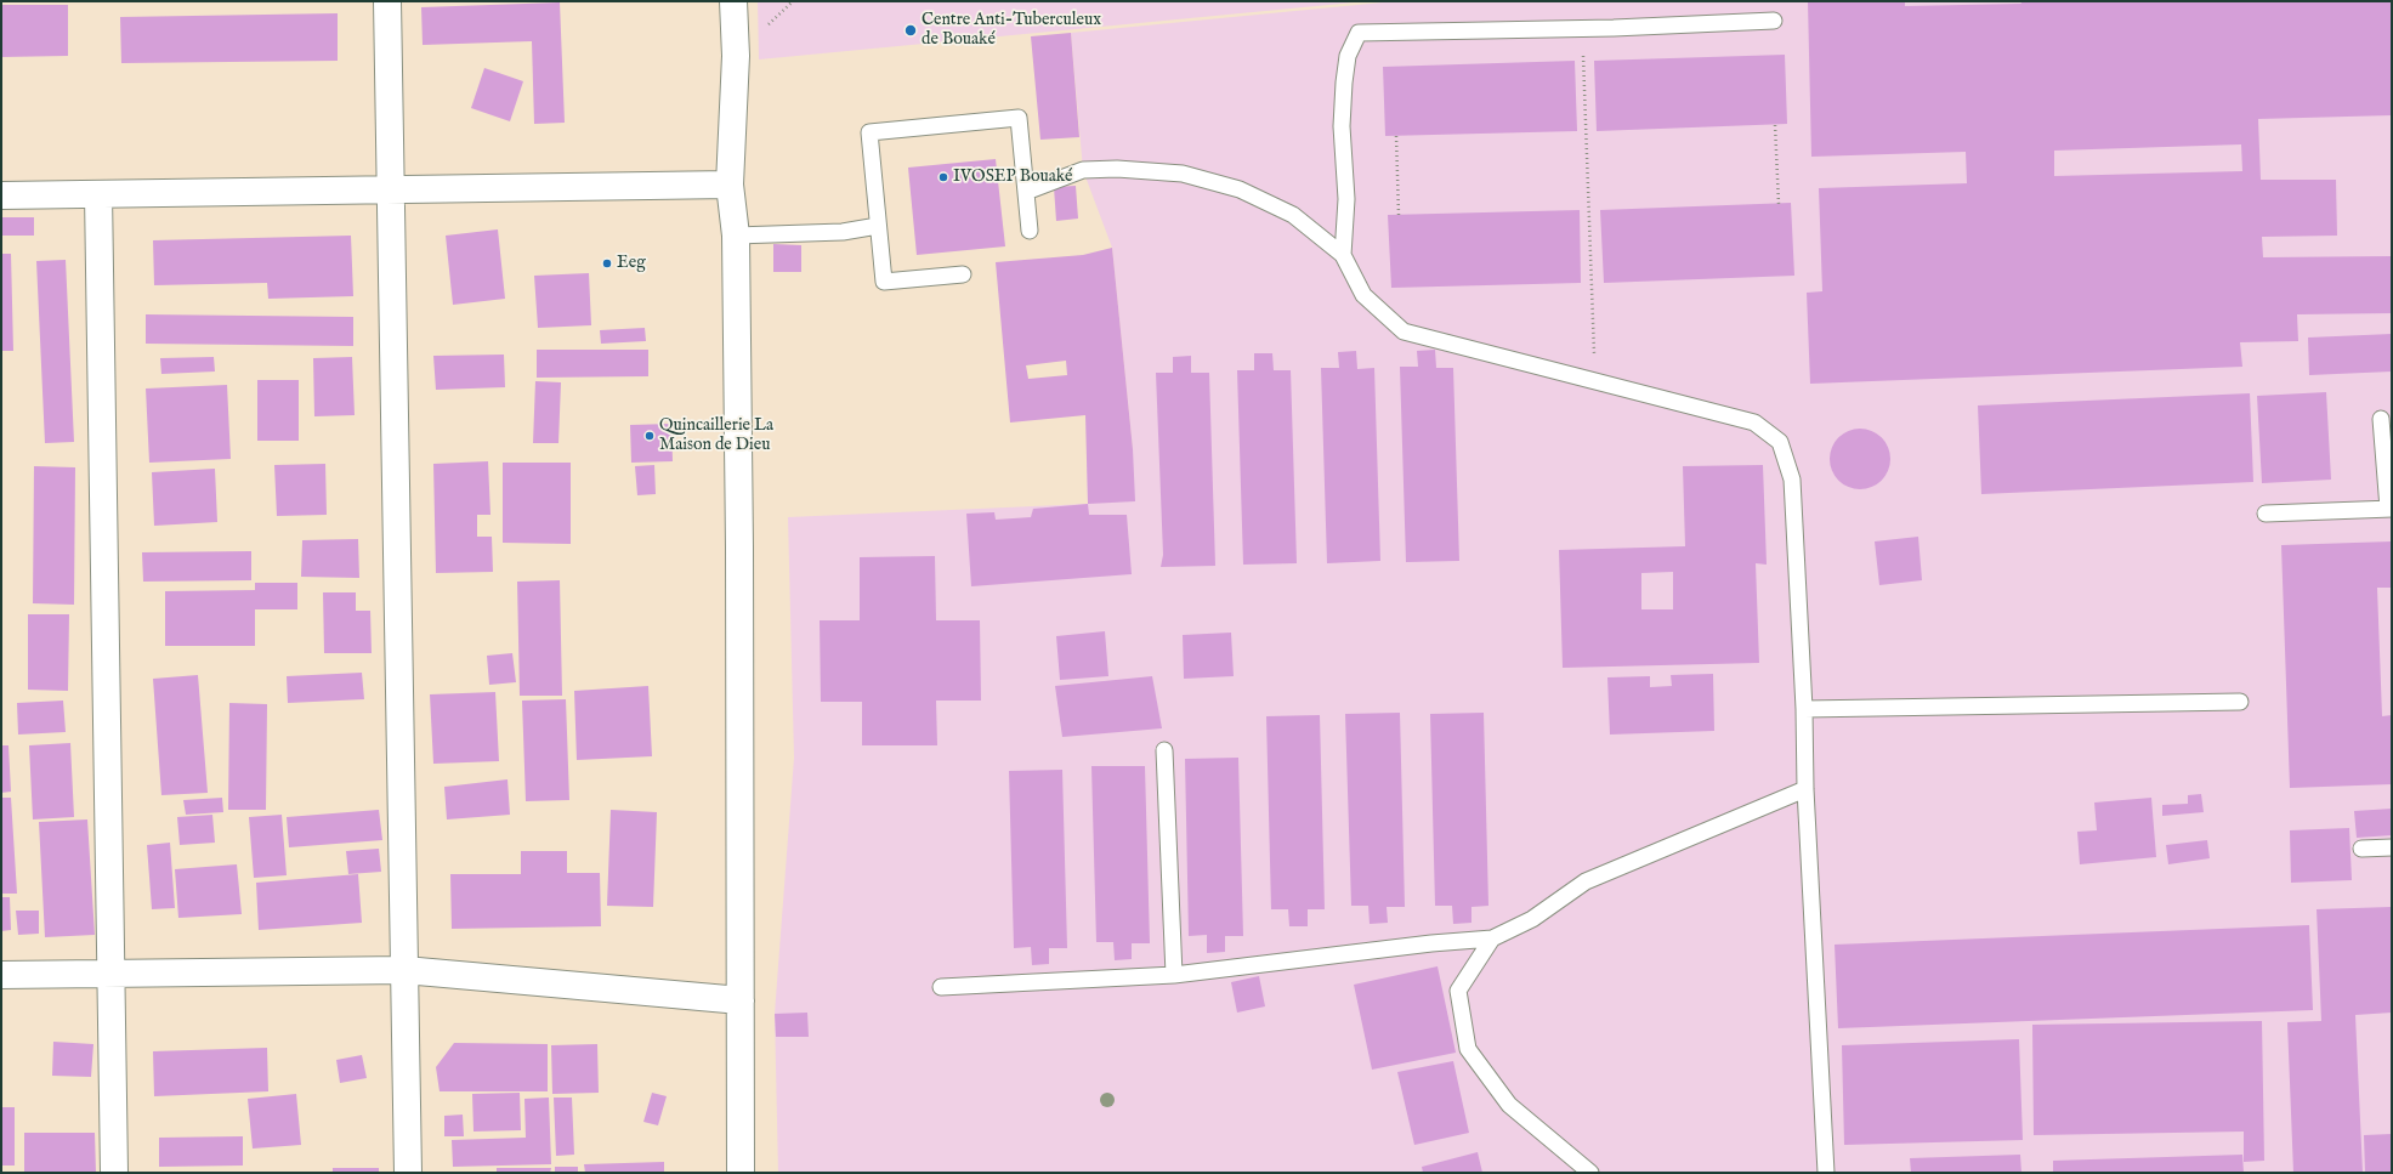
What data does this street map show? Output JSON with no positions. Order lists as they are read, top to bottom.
{
  "places": [
    "Centre Anti-Tuberculeux de Bouaké",
    "IVOSEP Bouaké",
    "Eeg",
    "Quincaillerie La Maison de Dieu"
  ]
}
